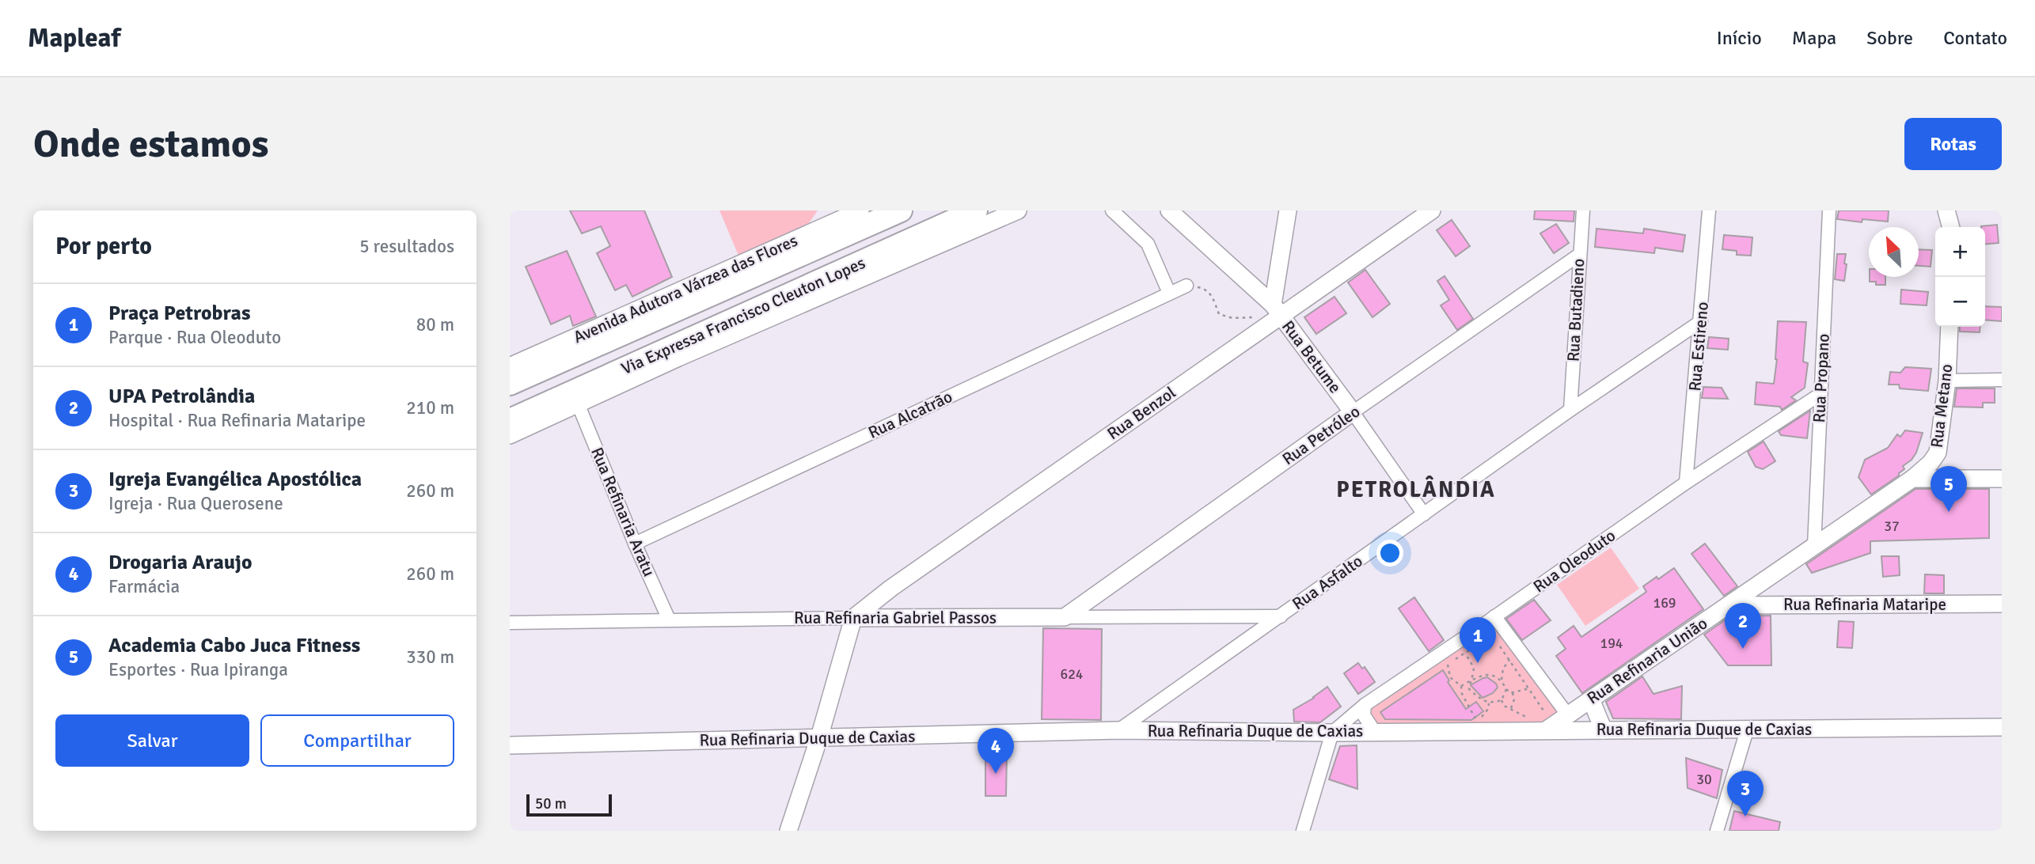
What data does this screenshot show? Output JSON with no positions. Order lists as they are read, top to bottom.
{
  "streets": {
    "highway": ["Via Expressa Francisco Cleuton Lopes"],
    "street": [
      "Avenida Adutora Várzea das Flores",
      "Rua Butadieno",
      "Rua Estireno",
      "Rua Betume",
      "Rua Propano",
      "Rua Metano",
      "Rua Benzol",
      "Rua Alcatrão",
      "Rua Petróleo",
      "Rua Refinaria Aratu",
      "Rua Oleoduto",
      "Rua Asfalto",
      "Rua Refinaria Mataripe",
      "Rua Refinaria Gabriel Passos",
      "Rua Refinaria União",
      "Rua Refinaria Duque de Caxias"
    ]
  },
  "crossings": [
    ["Rua Butadieno", "Rua Petróleo"],
    ["Rua Butadieno", "Rua Asfalto"],
    ["Rua Estireno", "Rua Oleoduto"],
    ["Rua Estireno", "Rua Asfalto"],
    ["Rua Betume", "Rua Benzol"],
    ["Rua Betume", "Rua Petróleo"],
    ["Rua Betume", "Rua Asfalto"],
    ["Rua Propano", "Rua Oleoduto"],
    ["Rua Propano", "Rua Refinaria União"],
    ["Rua Metano", "Rua Refinaria União"],
    ["Rua Benzol", "Rua Refinaria Gabriel Passos"],
    ["Rua Alcatrão", "Rua Refinaria Aratu"],
    ["Rua Petróleo", "Rua Refinaria Gabriel Passos"],
    ["Rua Refinaria Aratu", "Rua Refinaria Gabriel Passos"],
    ["Rua Oleoduto", "Rua Refinaria Duque de Caxias"],
    ["Rua Asfalto", "Rua Refinaria Gabriel Passos"],
    ["Rua Asfalto", "Rua Refinaria Duque de Caxias"],
    ["Rua Refinaria Mataripe", "Rua Refinaria União"],
    ["Rua Refinaria União", "Rua Refinaria Duque de Caxias"]
  ],
  "districts": ["PETROLÂNDIA"],
  "house_numbers": [
    "37",
    "169",
    "194",
    "624",
    "30"
  ],
  "scale_bar": "50 m",
  "north": "top left",
  "page": {
    "header": "Mapleaf",
    "nav": [
      "Início",
      "Mapa",
      "Sobre",
      "Contato"
    ],
    "buttons": [
      "Rotas",
      ["Salvar", "Compartilhar"]
    ],
    "title": "Onde estamos",
    "heading": ["Por perto", "5 resultados"],
    "map_buttons": ["+", "−"],
    "list": [
      {
        "mark": "1",
        "name": "Praça Petrobras",
        "note": "Parque · Rua Oleoduto",
        "value": "80 m"
      },
      {
        "mark": "2",
        "name": "UPA Petrolândia",
        "note": "Hospital · Rua Refinaria Mataripe",
        "value": "210 m"
      },
      {
        "mark": "3",
        "name": "Igreja Evangélica Apostólica",
        "note": "Igreja · Rua Querosene",
        "value": "260 m"
      },
      {
        "mark": "4",
        "name": "Drogaria Araujo",
        "note": "Farmácia",
        "value": "260 m"
      },
      {
        "mark": "5",
        "name": "Academia Cabo Juca Fitness",
        "note": "Esportes · Rua Ipiranga",
        "value": "330 m"
      }
    ],
    "pins": [
      "5",
      "2",
      "1",
      "4",
      "3"
    ],
    "scale": "50 m"
  }
}
